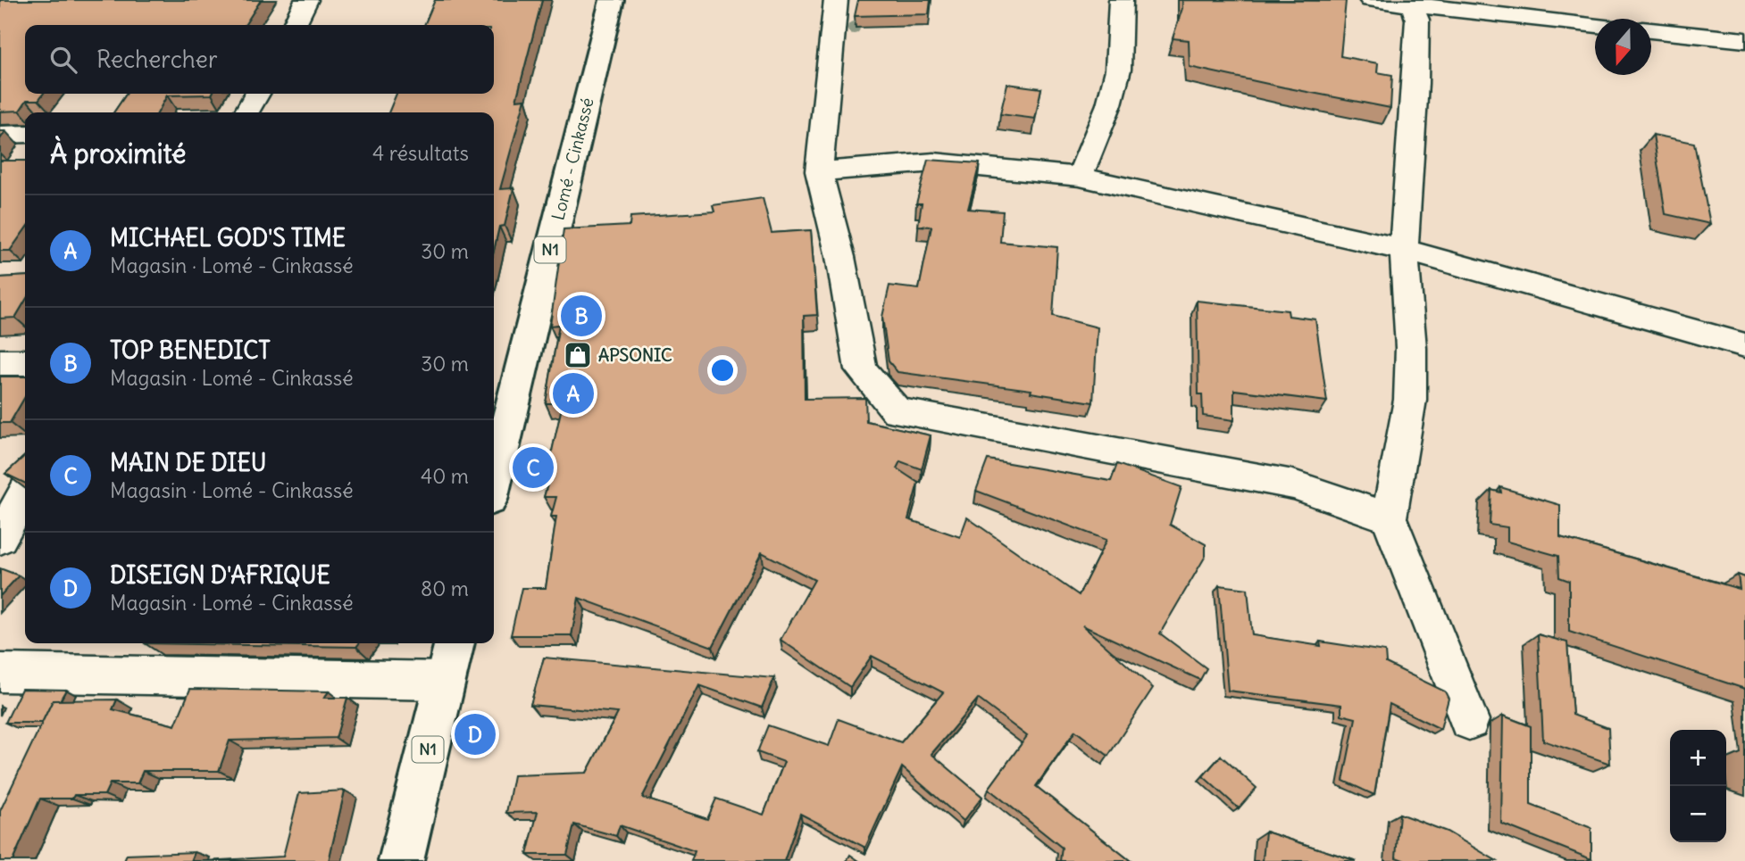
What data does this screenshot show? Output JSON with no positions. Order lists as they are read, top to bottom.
{
  "streets": {
    "highway": ["Lomé - Cinkassé", "N1"]
  },
  "places": {
    "shop": ["APSONIC"]
  },
  "north": "bottom",
  "page": {
    "search": "Rechercher",
    "heading": ["À proximité", "4 résultats"],
    "list": [
      {
        "mark": "A",
        "name": "MICHAEL GOD'S TIME",
        "note": "Magasin · Lomé - Cinkassé",
        "value": "30 m"
      },
      {
        "mark": "B",
        "name": "TOP BENEDICT",
        "note": "Magasin · Lomé - Cinkassé",
        "value": "30 m"
      },
      {
        "mark": "C",
        "name": "MAIN DE DIEU",
        "note": "Magasin · Lomé - Cinkassé",
        "value": "40 m"
      },
      {
        "mark": "D",
        "name": "DISEIGN D'AFRIQUE",
        "note": "Magasin · Lomé - Cinkassé",
        "value": "80 m"
      }
    ],
    "pins": [
      "B",
      "A",
      "C",
      "D"
    ],
    "map_buttons": ["+", "−"]
  }
}
